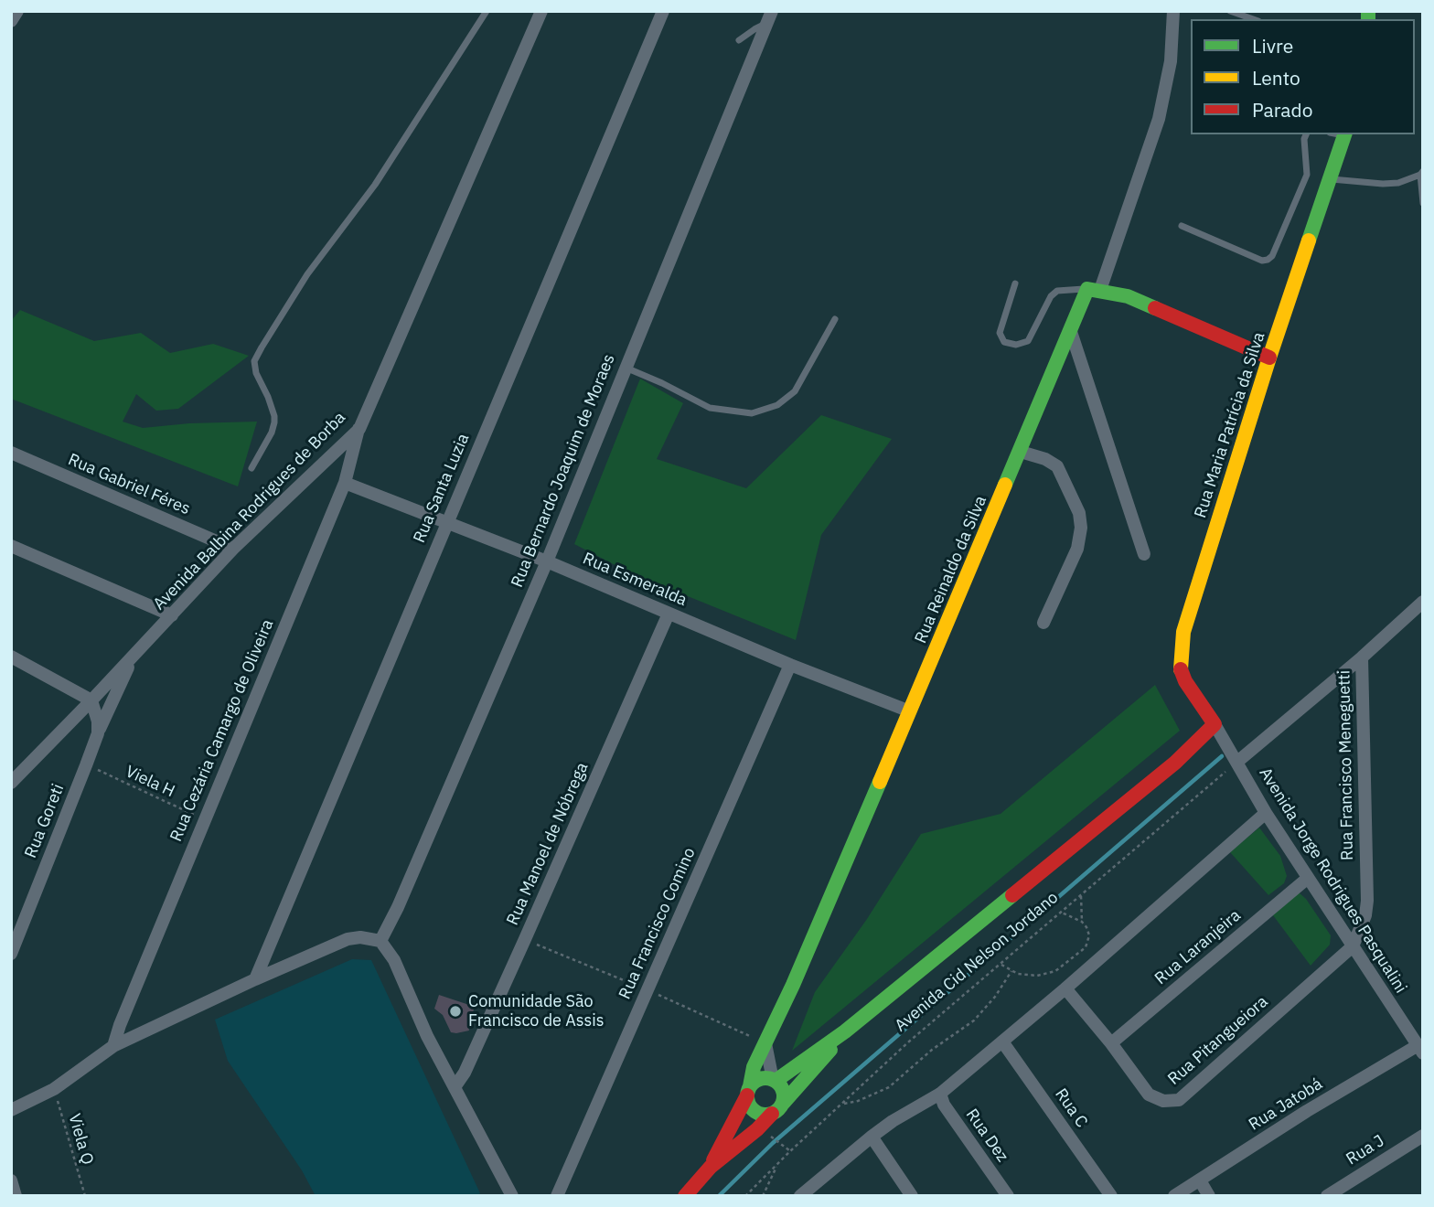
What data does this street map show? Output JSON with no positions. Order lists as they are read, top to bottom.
{
  "streets": {
    "street": [
      "Rua Maria Patrícia da Silva",
      "Rua Bernardo Joaquim de Moraes",
      "Rua Gabriel Féres",
      "Rua Santa Luzia",
      "Avenida Balbina Rodrigues de Borba",
      "Rua Reinaldo da Silva",
      "Rua Esmeralda",
      "Rua Cezária Camargo de Oliveira",
      "Rua Francisco Meneguetti",
      "Rua Goreti",
      "Rua Manoel de Nóbrega",
      "Avenida Jorge Rodrigues Pasqualini",
      "Rua Francisco Comino",
      "Rua Laranjeira",
      "Avenida Cid Nelson Jordano",
      "Rua Pitangueiora",
      "Rua Jatobá",
      "Rua C",
      "Rua Dez",
      "Rua J"
    ],
    "path": ["Viela H", "Viela Q"]
  },
  "crossings": [
    ["Rua Maria Patrícia da Silva", "Avenida Jorge Rodrigues Pasqualini"],
    ["Rua Maria Patrícia da Silva", "Avenida Cid Nelson Jordano"],
    ["Rua Bernardo Joaquim de Moraes", "Rua Esmeralda"],
    ["Rua Gabriel Féres", "Avenida Balbina Rodrigues de Borba"],
    ["Rua Santa Luzia", "Rua Esmeralda"],
    ["Avenida Balbina Rodrigues de Borba", "Rua Cezária Camargo de Oliveira"],
    ["Avenida Balbina Rodrigues de Borba", "Rua Goreti"],
    ["Rua Reinaldo da Silva", "Rua Esmeralda"],
    ["Rua Reinaldo da Silva", "Avenida Cid Nelson Jordano"],
    ["Rua Esmeralda", "Rua Cezária Camargo de Oliveira"],
    ["Rua Esmeralda", "Rua Manoel de Nóbrega"],
    ["Rua Esmeralda", "Rua Francisco Comino"],
    ["Rua Cezária Camargo de Oliveira", "Viela H"],
    ["Rua Francisco Meneguetti", "Avenida Jorge Rodrigues Pasqualini"],
    ["Rua Francisco Meneguetti", "Rua Pitangueiora"],
    ["Viela H", "Rua Goreti"],
    ["Avenida Jorge Rodrigues Pasqualini", "Rua Laranjeira"],
    ["Avenida Jorge Rodrigues Pasqualini", "Avenida Cid Nelson Jordano"],
    ["Avenida Jorge Rodrigues Pasqualini", "Rua Pitangueiora"],
    ["Avenida Jorge Rodrigues Pasqualini", "Rua Jatobá"],
    ["Rua Laranjeira", "Rua Pitangueiora"]
  ],
  "places": ["Comunidade São Francisco de Assis"],
  "legend": ["Livre", "Lento", "Parado"]
}
